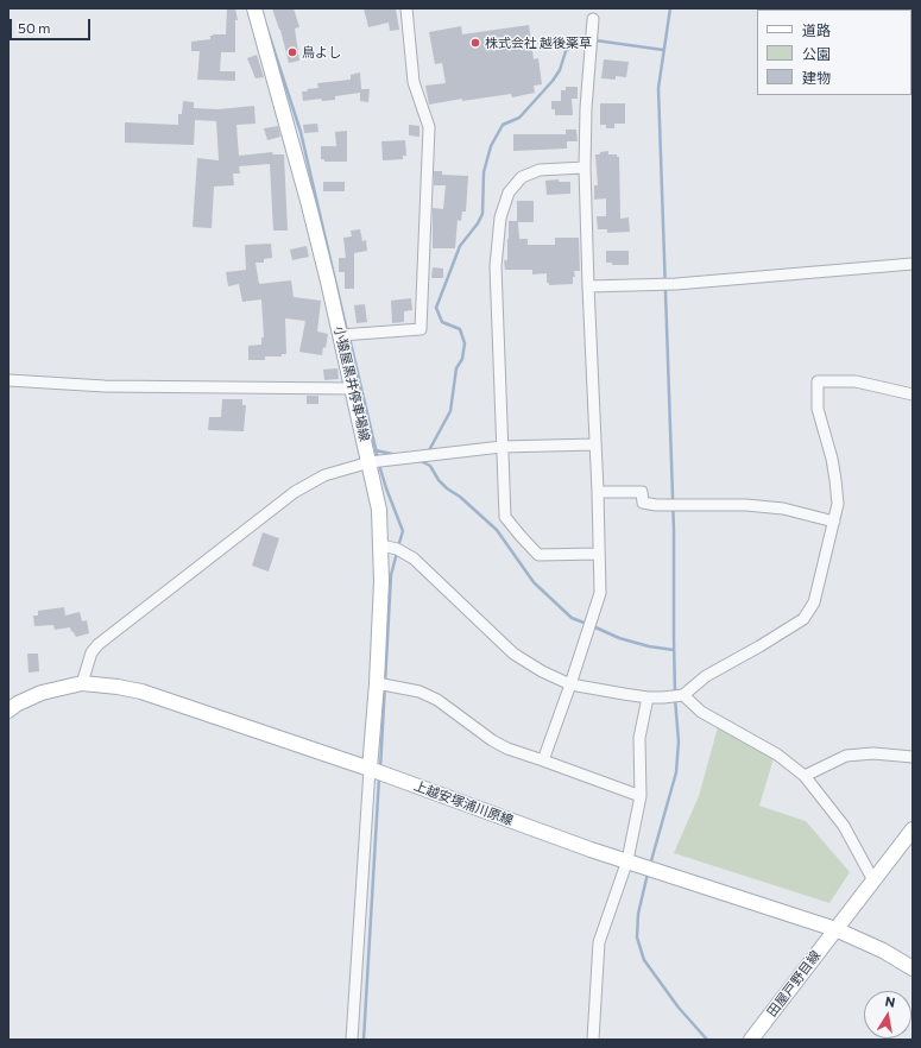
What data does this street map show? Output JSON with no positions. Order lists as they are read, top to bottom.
{
  "streets": {
    "main road": ["小猿屋黒井停車場線", "上越安塚浦川原線", "田屋戸野目線"]
  },
  "crossings": [
    ["小猿屋黒井停車場線", "上越安塚浦川原線"],
    ["上越安塚浦川原線", "田屋戸野目線"]
  ],
  "places": ["株式会社 越後薬草", "鳥よし"],
  "legend": ["道路", "公園", "建物"],
  "scale_bar": "50 m",
  "north": "top"
}
